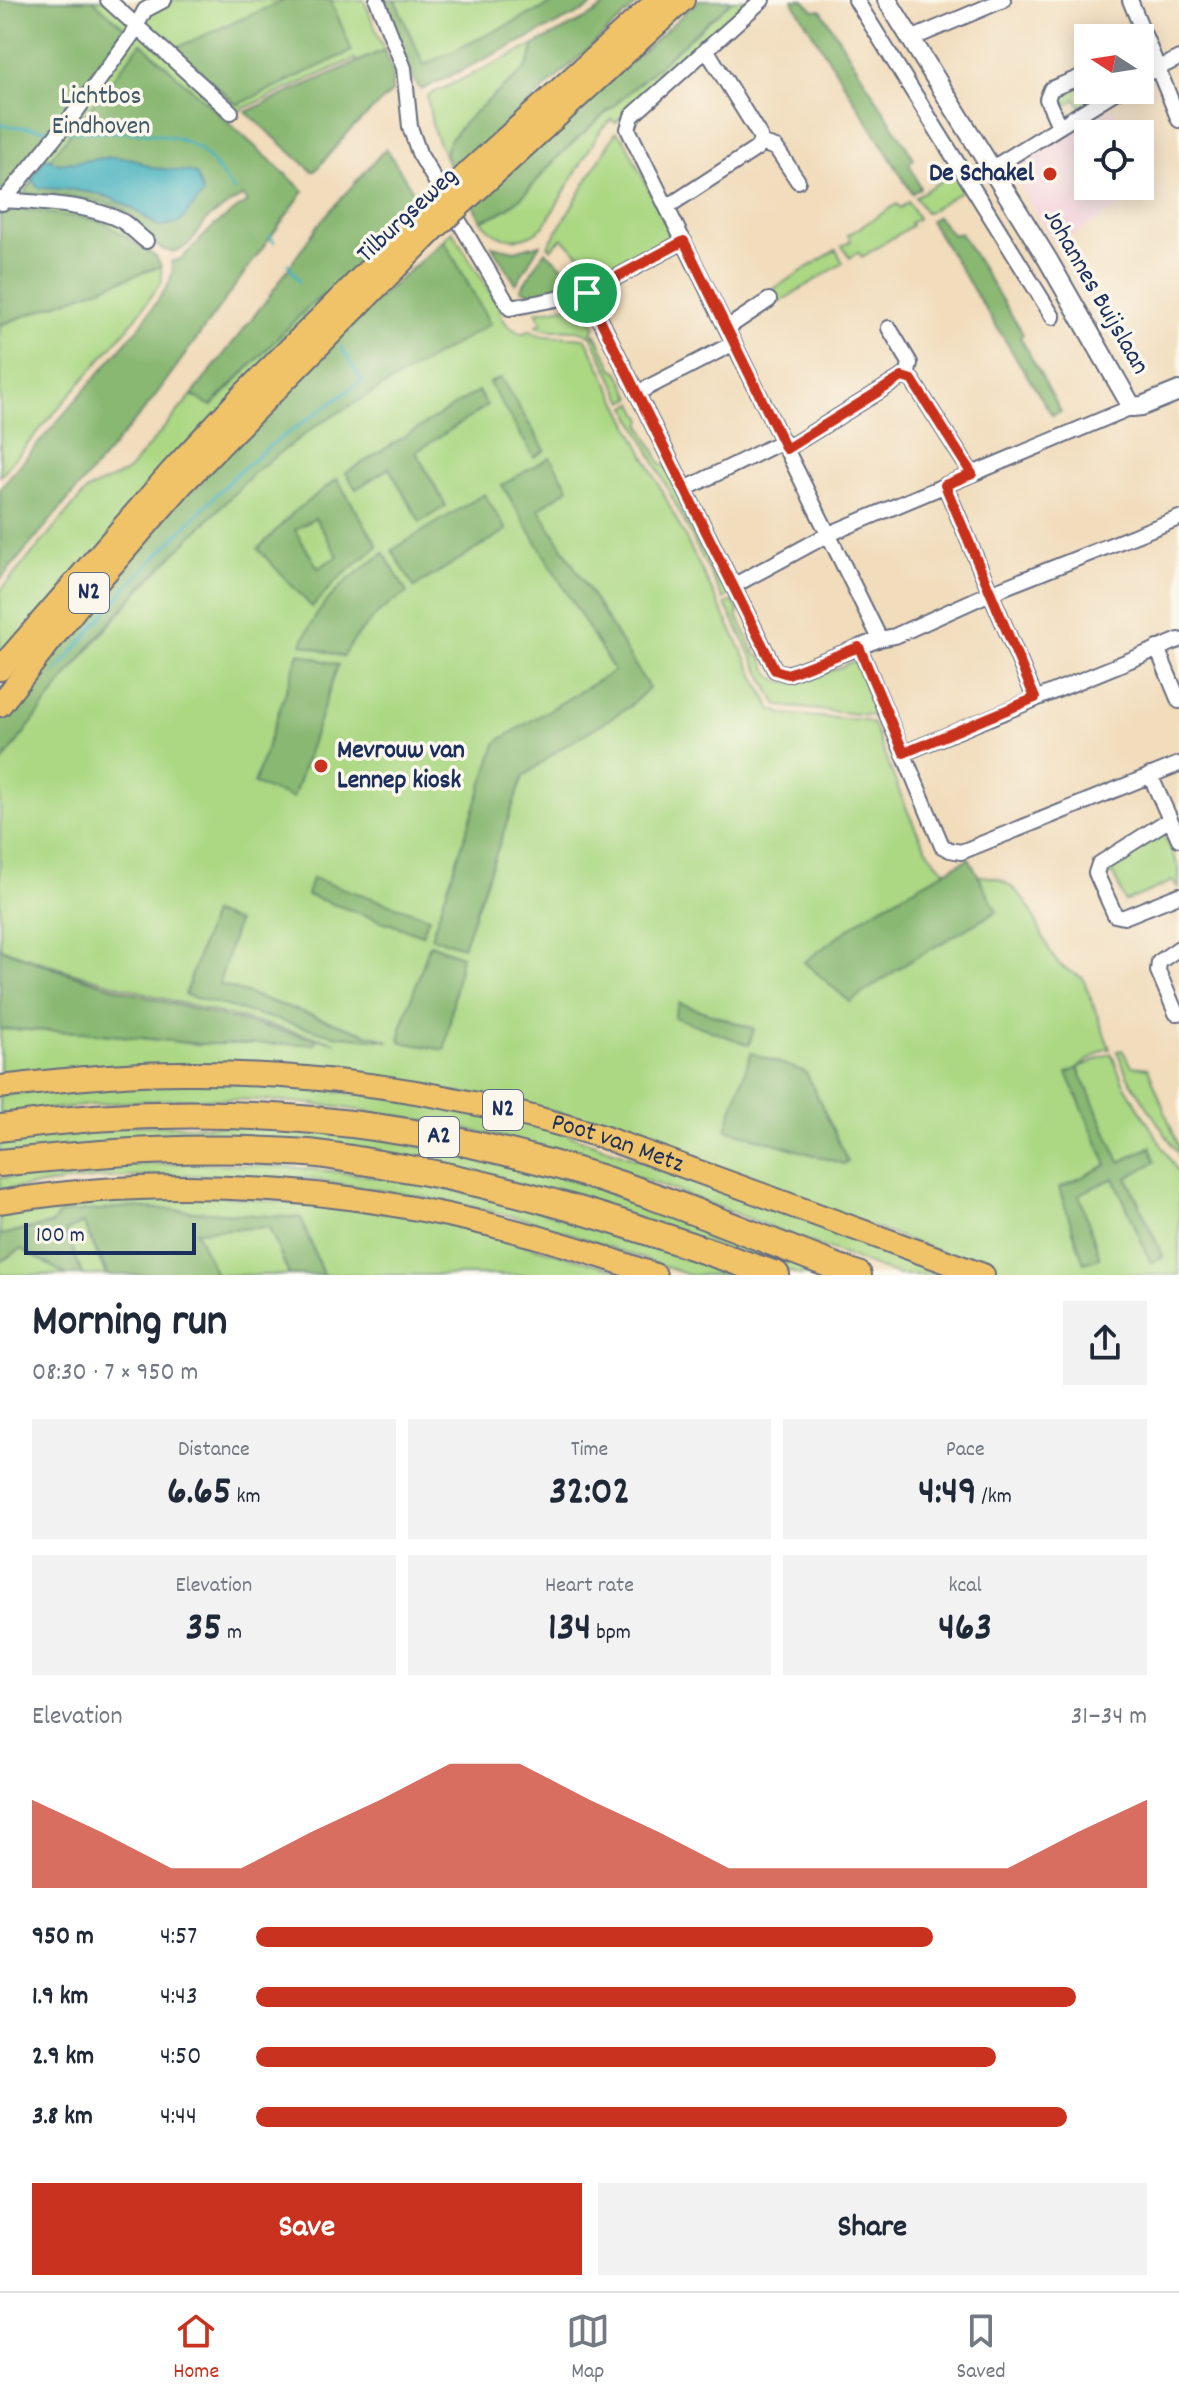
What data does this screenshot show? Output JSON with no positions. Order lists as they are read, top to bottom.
{
  "streets": {
    "highway": [
      "Tilburgseweg",
      "N2",
      "A2",
      "Poot van Metz"
    ],
    "street": ["Johannes Buijslaan"]
  },
  "crossings": [
    ["Tilburgseweg", "N2"]
  ],
  "parks": ["Lichtbos Eindhoven"],
  "places": ["De Schakel", "Mevrouw van Lennep kiosk"],
  "scale_bar": "100 m",
  "north": "left",
  "page": {
    "scale": "100 m",
    "heading": ["Morning run", "08:30 · 7 × 950 m"],
    "stats": [
      ["Distance", "6.65 km"],
      ["Time", "32:02"],
      ["Pace", "4:49 /km"],
      ["Elevation", "35 m"],
      ["Heart rate", "134 bpm"],
      ["kcal", "463"]
    ],
    "chart": ["Elevation", "31–34 m"],
    "list": [
      {
        "name": "950 m",
        "note": "4:57"
      },
      {
        "name": "1.9 km",
        "note": "4:43"
      },
      {
        "name": "2.9 km",
        "note": "4:50"
      },
      {
        "name": "3.8 km",
        "note": "4:44"
      }
    ],
    "buttons": ["Save", "Share"],
    "tabs": ["Home", "Map", "Saved"]
  }
}
